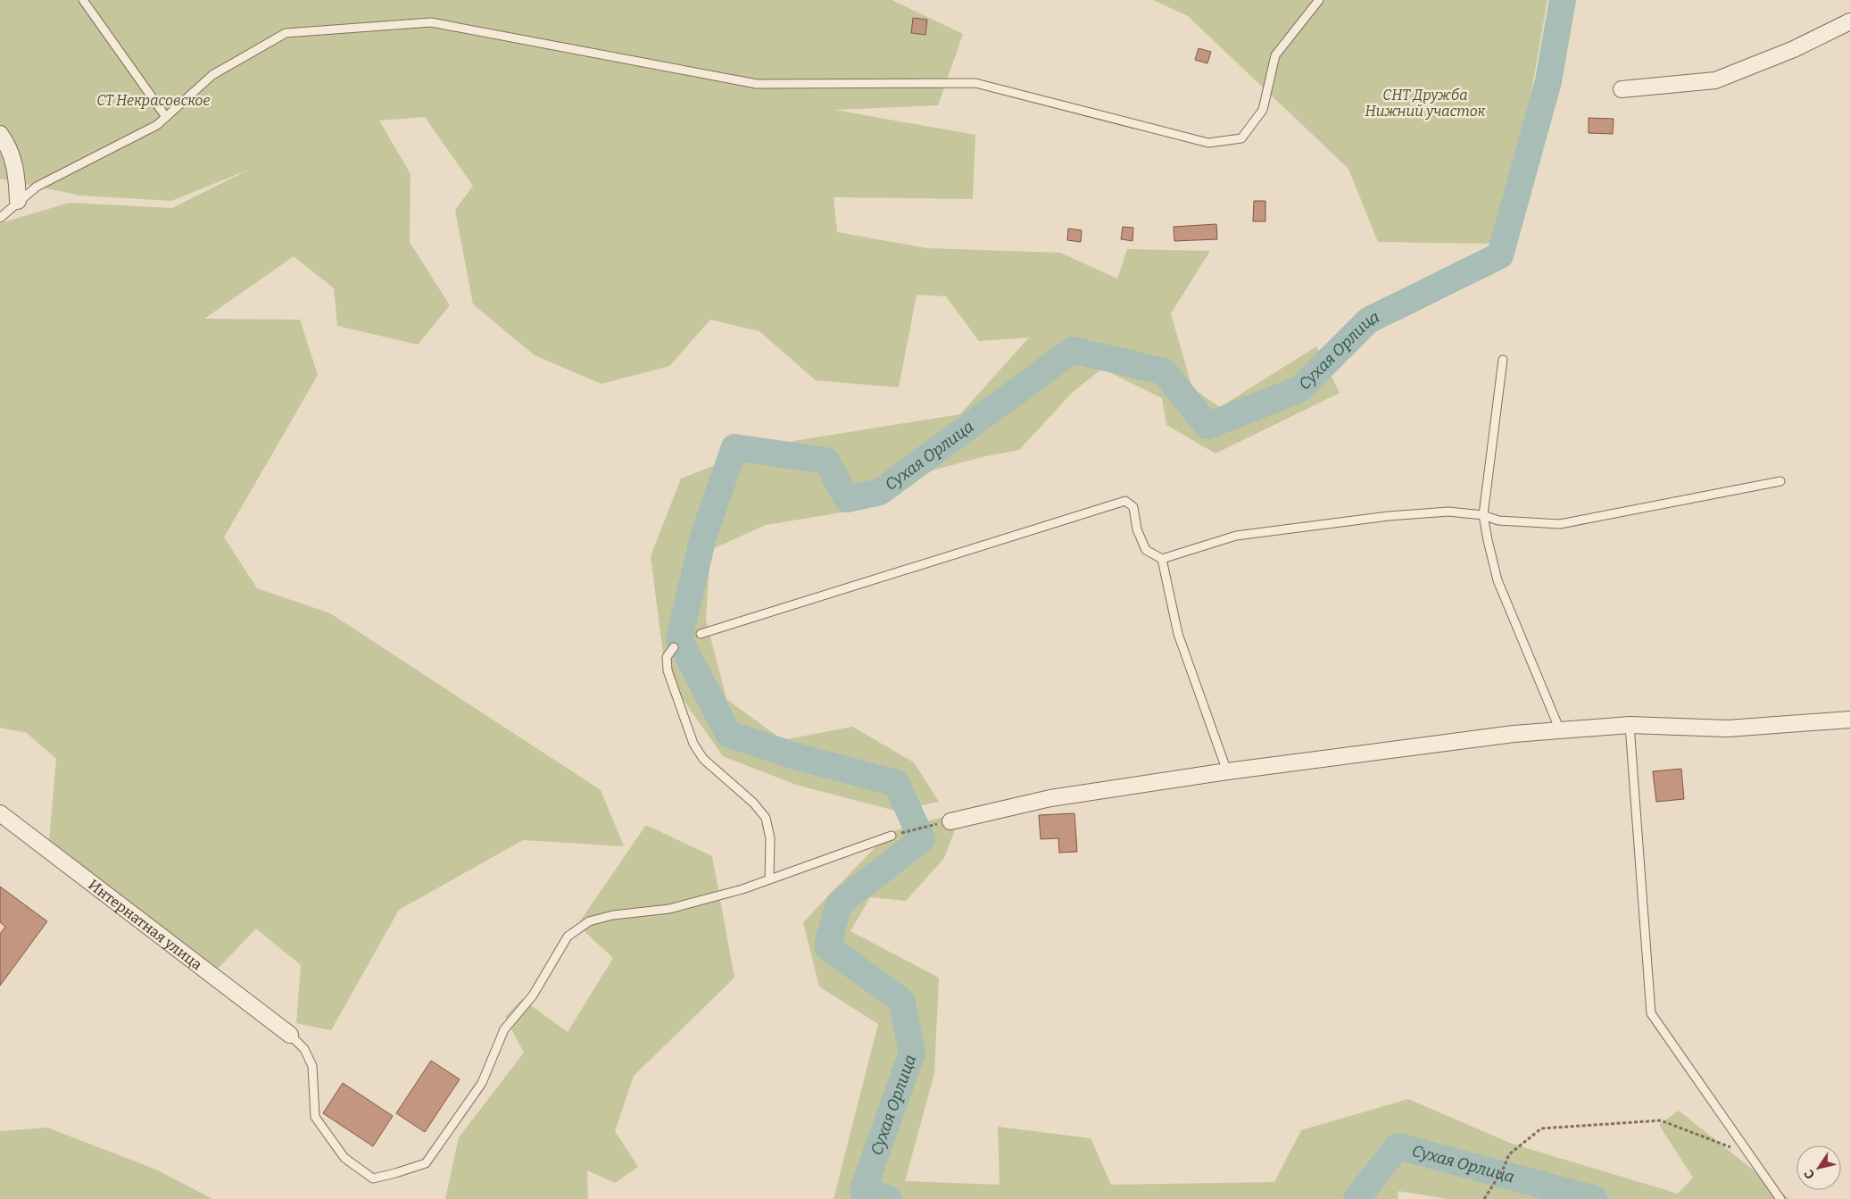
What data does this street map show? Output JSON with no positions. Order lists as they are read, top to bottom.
{
  "streets": {
    "street": ["Интернатная улица"]
  },
  "water": ["Сухая Орлица"],
  "parks": ["СНТ Дружба Нижний участок", "СТ Некрасовское"],
  "north": "bottom left"
}
